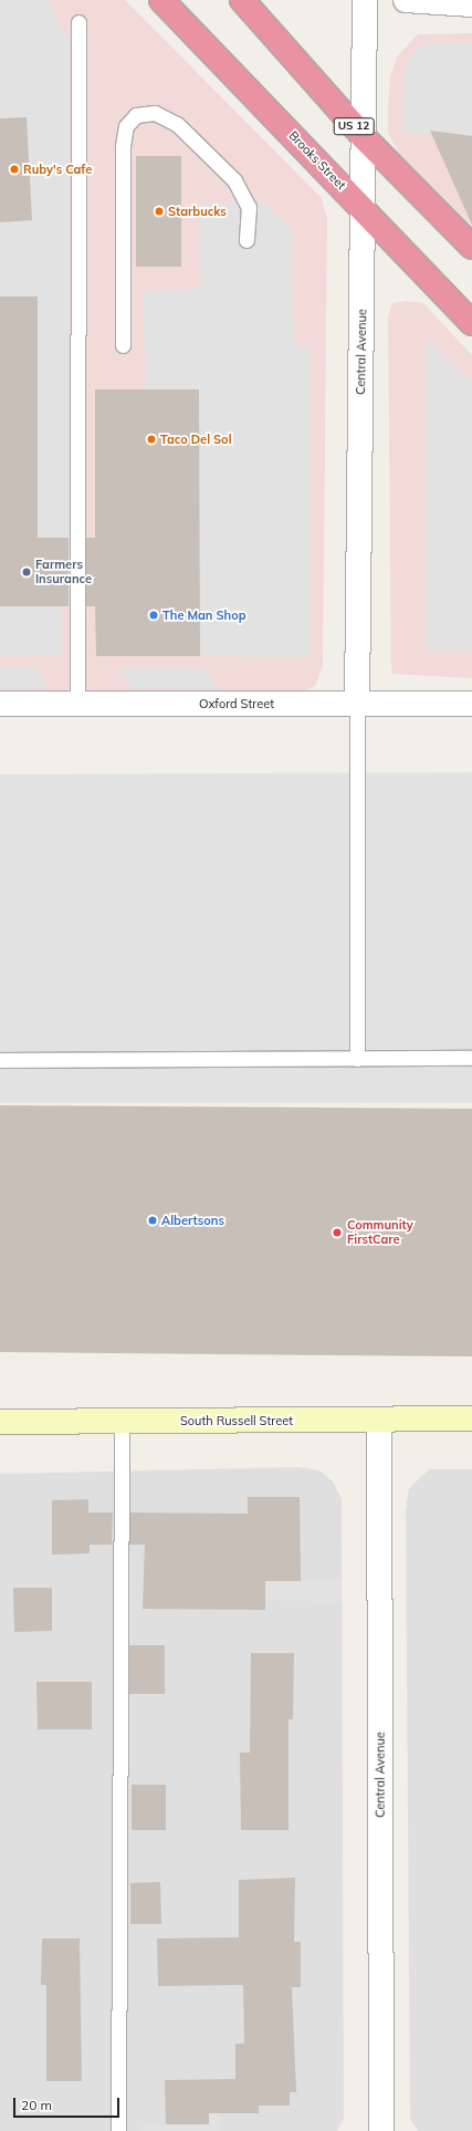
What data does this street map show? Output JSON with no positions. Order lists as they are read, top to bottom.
{
  "streets": {
    "highway": ["US 12", "Brooks Street"],
    "main road": ["South Russell Street"],
    "street": ["Central Avenue", "Oxford Street"]
  },
  "crossings": [
    ["US 12", "Central Avenue"],
    ["Brooks Street", "Central Avenue"],
    ["Central Avenue", "Oxford Street"],
    ["Central Avenue", "South Russell Street"]
  ],
  "places": [
    "Ruby's Cafe",
    "Starbucks",
    "Taco Del Sol",
    "Farmers Insurance",
    "The Man Shop",
    "Albertsons",
    "Community FirstCare"
  ],
  "scale_bar": "20 m"
}
